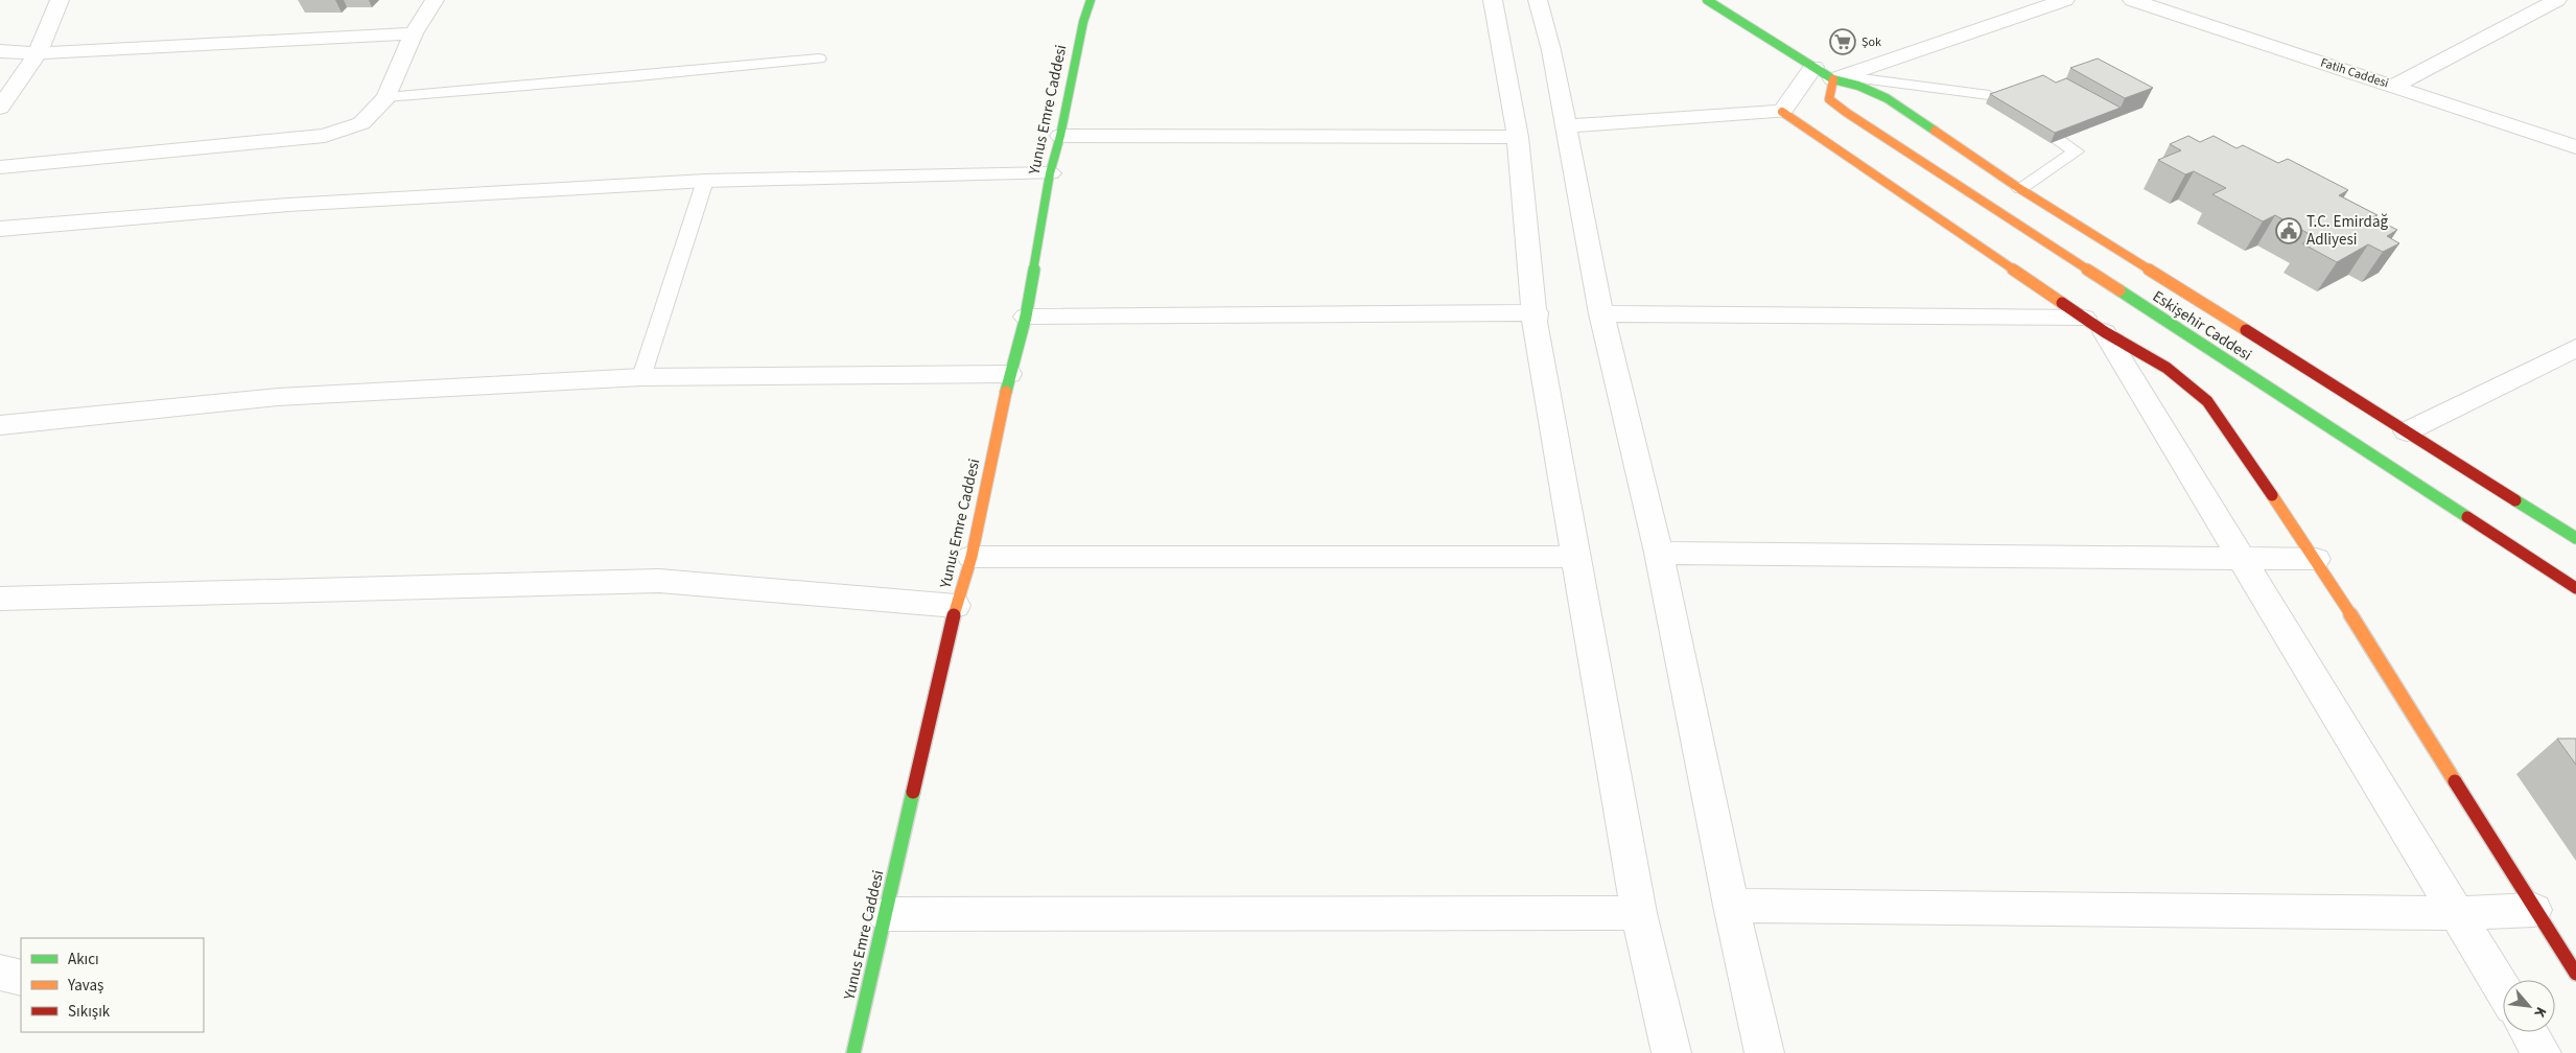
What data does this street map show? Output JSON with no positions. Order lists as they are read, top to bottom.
{
  "streets": {
    "street": ["Fatih Caddesi", "Yunus Emre Caddesi", "Eskişehir Caddesi"]
  },
  "places": {
    "supermarket": ["Şok"],
    "public building": ["T.C. Emirdağ Adliyesi"]
  },
  "legend": ["Akıcı", "Yavaş", "Sıkışık"],
  "north": "bottom right"
}
